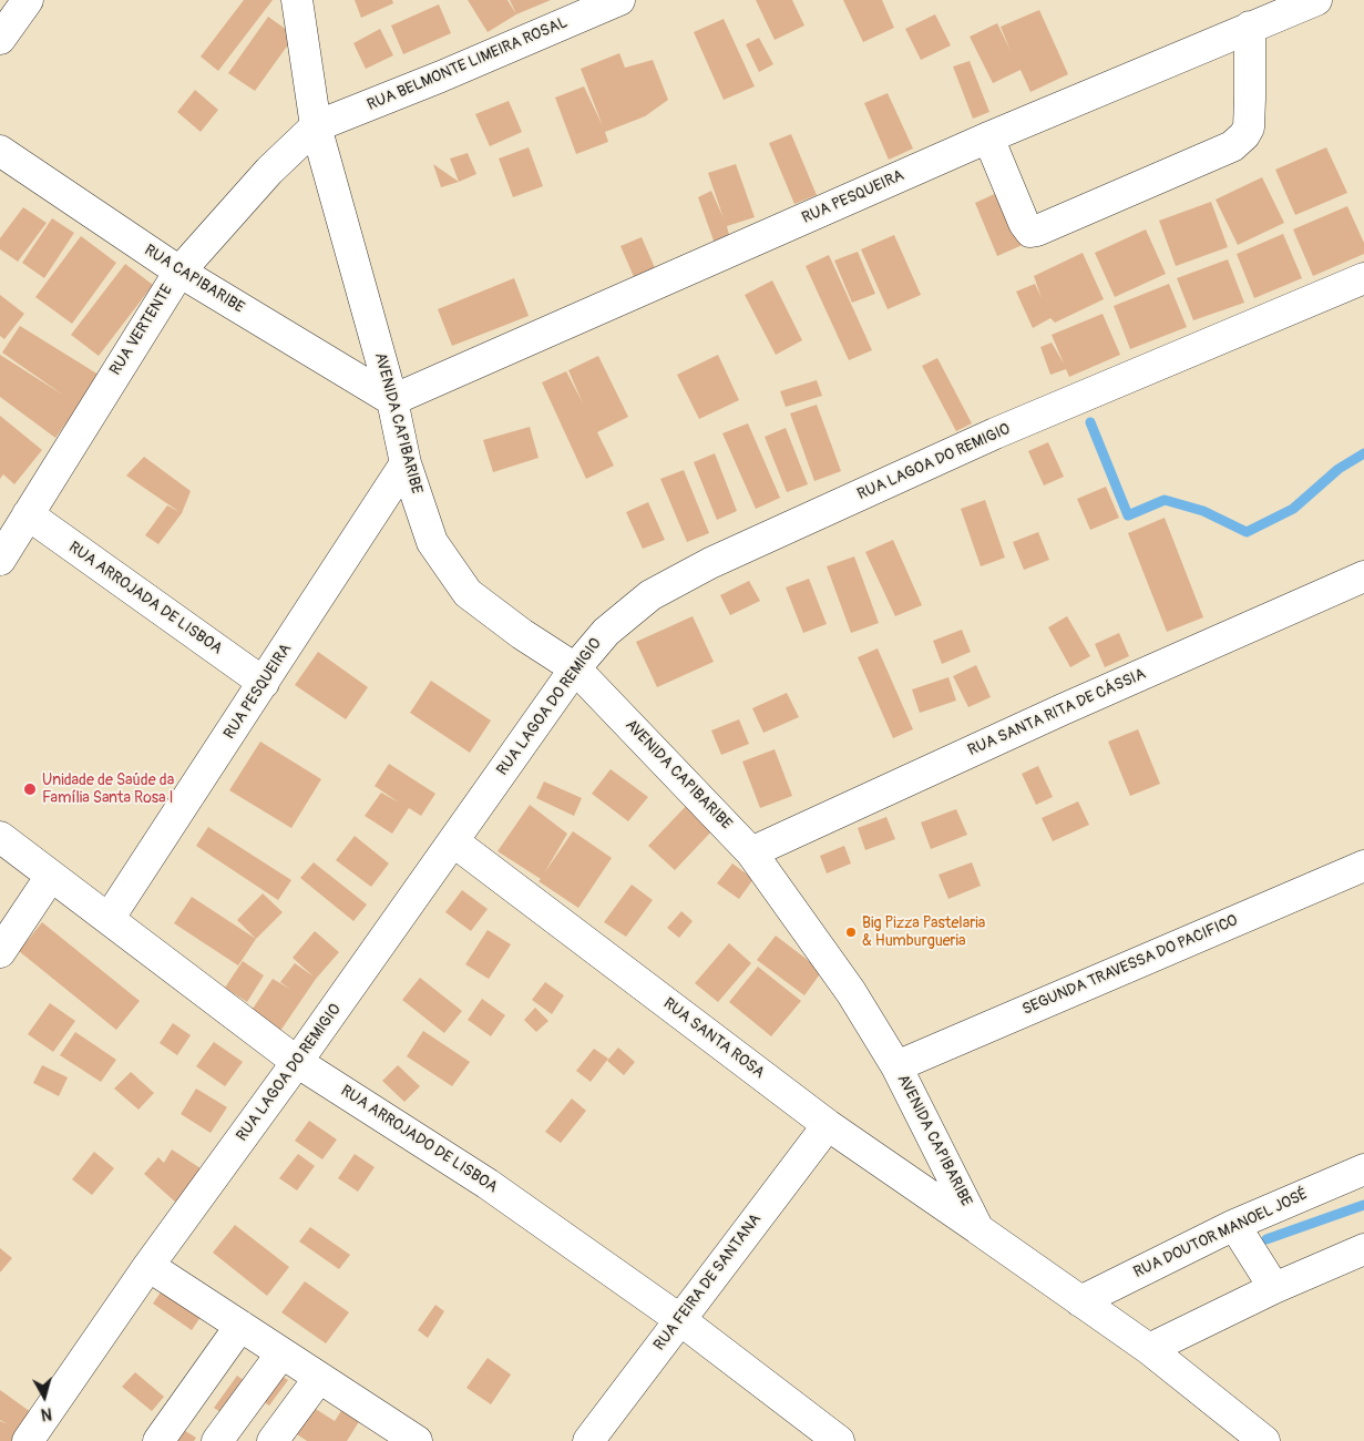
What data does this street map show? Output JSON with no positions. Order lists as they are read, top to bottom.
{
  "streets": {
    "street": [
      "RUA BELMONTE LIMEIRA ROSAL",
      "RUA PESQUEIRA",
      "RUA CAPIBARIBE",
      "RUA VERTENTE",
      "AVENIDA CAPIBARIBE",
      "RUA LAGOA DO REMIGIO",
      "RUA ARROJADA DE LISBOA",
      "RUA SANTA RITA DE CÁSSIA",
      "SEGUNDA TRAVESSA DO PACIFICO",
      "RUA SANTA ROSA",
      "RUA ARROJADO DE LISBOA",
      "RUA DOUTOR MANOEL JOSÉ",
      "RUA FEIRA DE SANTANA"
    ]
  },
  "crossings": [
    ["RUA BELMONTE LIMEIRA ROSAL", "RUA VERTENTE"],
    ["RUA BELMONTE LIMEIRA ROSAL", "AVENIDA CAPIBARIBE"],
    ["RUA PESQUEIRA", "RUA CAPIBARIBE"],
    ["RUA PESQUEIRA", "AVENIDA CAPIBARIBE"],
    ["RUA PESQUEIRA", "RUA ARROJADA DE LISBOA"],
    ["RUA PESQUEIRA", "RUA ARROJADO DE LISBOA"],
    ["RUA CAPIBARIBE", "RUA VERTENTE"],
    ["RUA CAPIBARIBE", "AVENIDA CAPIBARIBE"],
    ["RUA VERTENTE", "AVENIDA CAPIBARIBE"],
    ["RUA VERTENTE", "RUA ARROJADA DE LISBOA"],
    ["AVENIDA CAPIBARIBE", "RUA LAGOA DO REMIGIO"],
    ["AVENIDA CAPIBARIBE", "RUA SANTA RITA DE CÁSSIA"],
    ["AVENIDA CAPIBARIBE", "SEGUNDA TRAVESSA DO PACIFICO"],
    ["AVENIDA CAPIBARIBE", "RUA SANTA ROSA"],
    ["AVENIDA CAPIBARIBE", "RUA DOUTOR MANOEL JOSÉ"],
    ["RUA LAGOA DO REMIGIO", "RUA SANTA ROSA"],
    ["RUA LAGOA DO REMIGIO", "RUA ARROJADO DE LISBOA"],
    ["RUA SANTA ROSA", "RUA FEIRA DE SANTANA"],
    ["RUA ARROJADO DE LISBOA", "RUA FEIRA DE SANTANA"]
  ],
  "places": ["Unidade de Saúde da Família Santa Rosa I", "Big Pizza Pastelaria & Humburgueria"],
  "north": "bottom"
}
